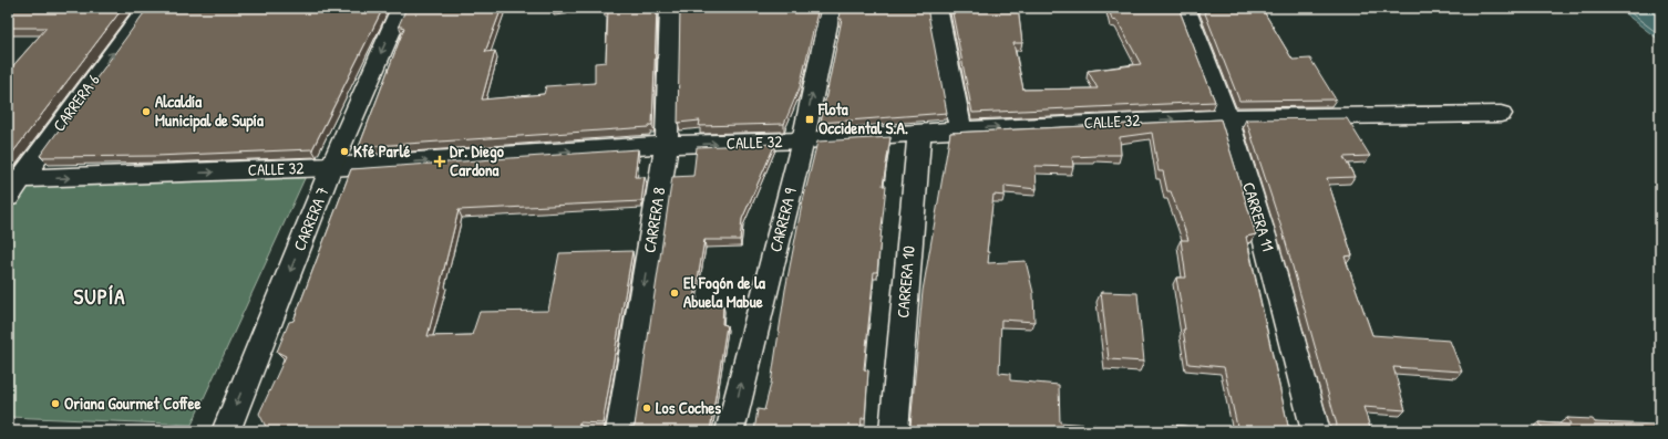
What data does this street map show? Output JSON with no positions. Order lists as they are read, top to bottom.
{
  "streets": {
    "street": [
      "CARRERA 6",
      "CALLE 32",
      "CARRERA 11",
      "CARRERA 7",
      "CARRERA 8",
      "CARRERA 9",
      "CARRERA 10"
    ]
  },
  "crossings": [
    ["CARRERA 6", "CALLE 32"],
    ["CALLE 32", "CARRERA 11"],
    ["CALLE 32", "CARRERA 7"],
    ["CALLE 32", "CARRERA 8"],
    ["CALLE 32", "CARRERA 9"],
    ["CALLE 32", "CARRERA 10"]
  ],
  "one_way": [
    "CARRERA 6",
    "CALLE 32",
    "CARRERA 7",
    "CARRERA 8",
    "CARRERA 9"
  ],
  "districts": ["SUPÍA"],
  "places": {
    "other": [
      "Alcaldía Municipal de Supía",
      "Kfé Parlé",
      "El Fogón de la Abuela Mabue",
      "Oriana Gourmet Coffee",
      "Los Coches"
    ],
    "transit": ["Flota Occidental S.A."],
    "health": ["Dr. Diego Cardona"]
  }
}
